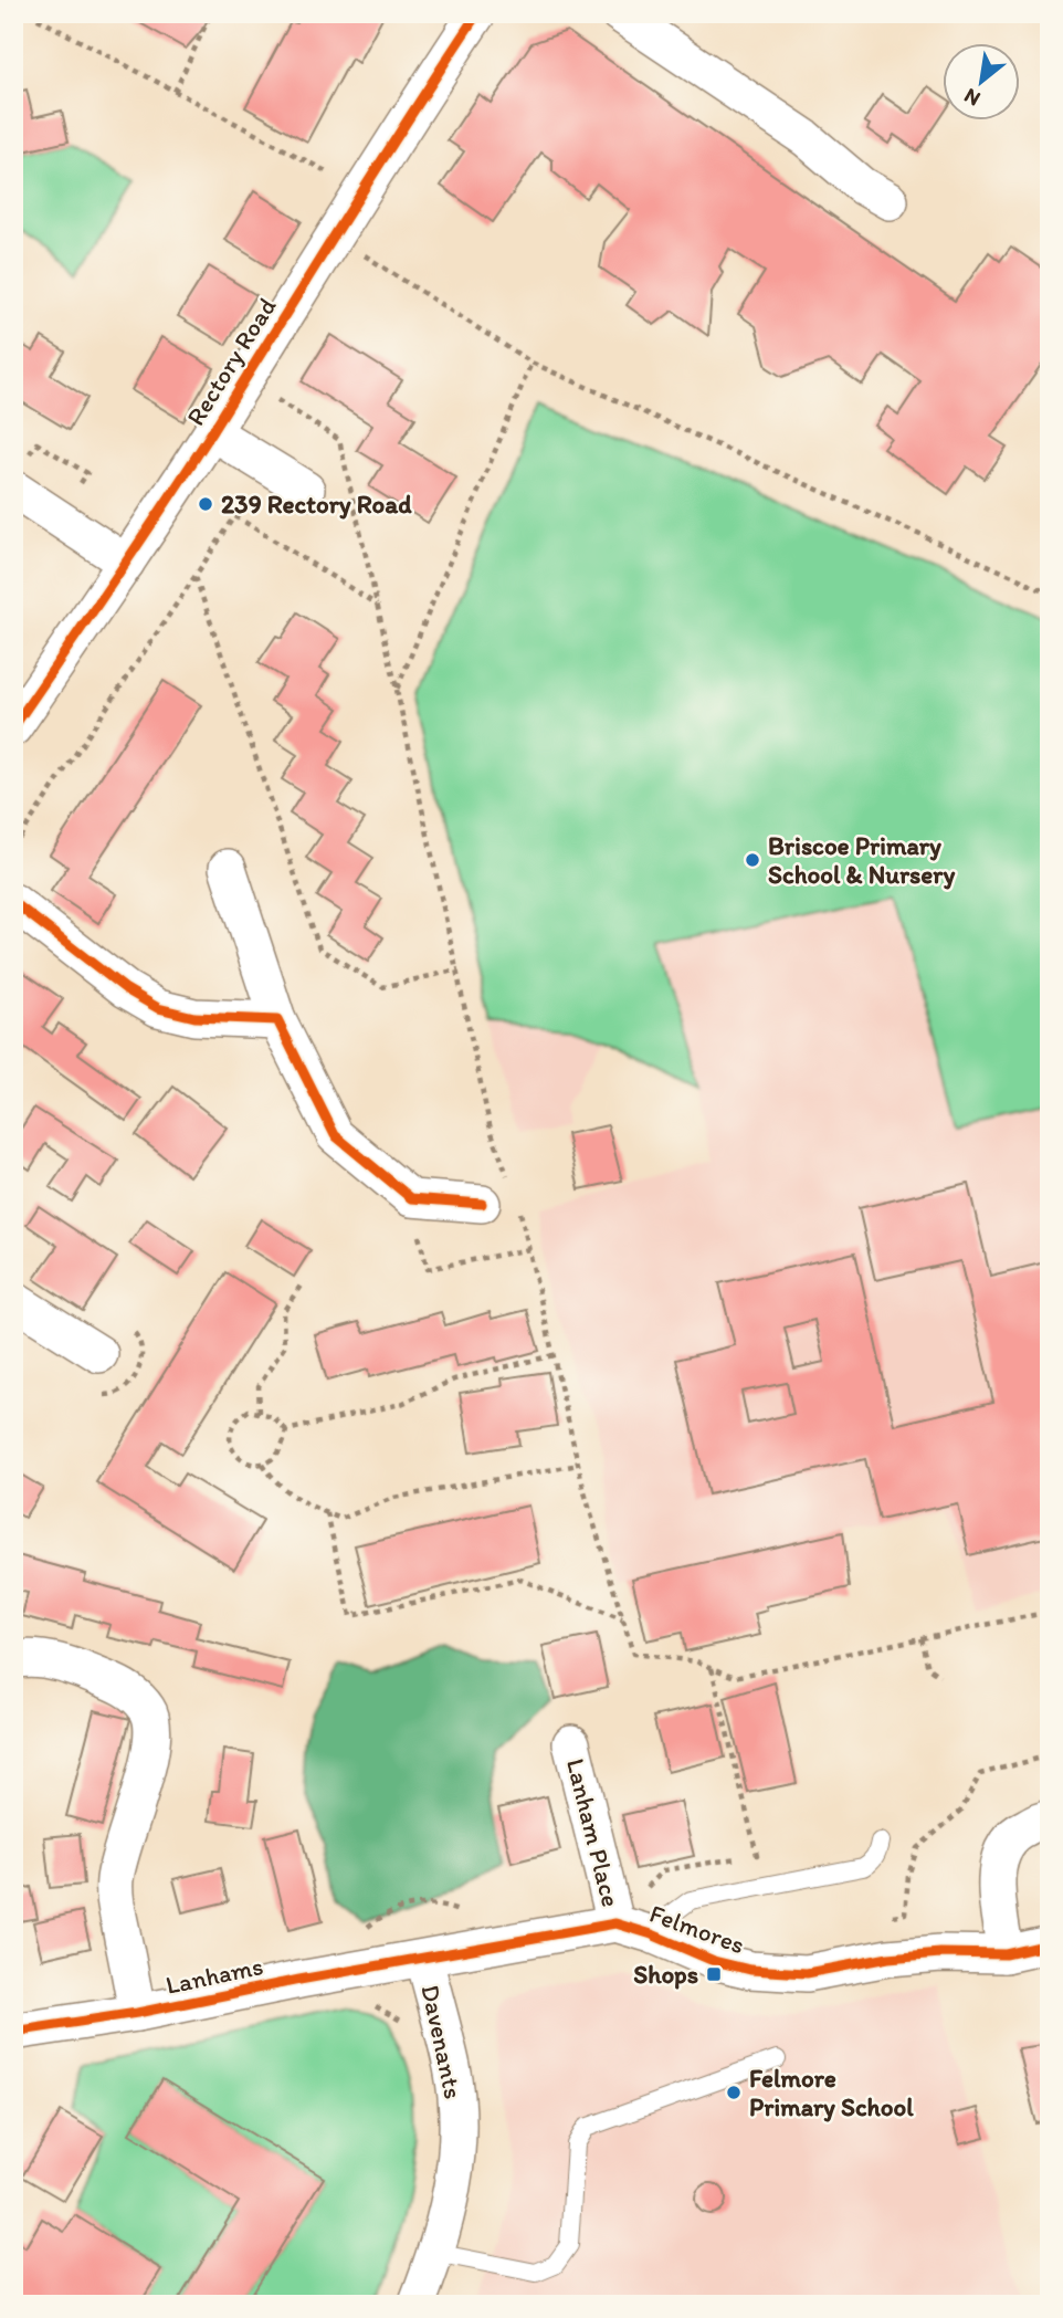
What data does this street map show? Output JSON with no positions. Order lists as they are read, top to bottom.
{
  "streets": {
    "street": [
      "Rectory Road",
      "Lanham Place",
      "Felmores",
      "Lanhams",
      "Davenants"
    ]
  },
  "crossings": [
    ["Lanham Place", "Felmores"],
    ["Felmores", "Lanhams"],
    ["Felmores", "Davenants"],
    ["Lanhams", "Davenants"]
  ],
  "places": {
    "other": ["239 Rectory Road", "Briscoe Primary School & Nursery", "Felmore Primary School"],
    "transit": ["Shops"]
  },
  "north": "bottom left"
}
